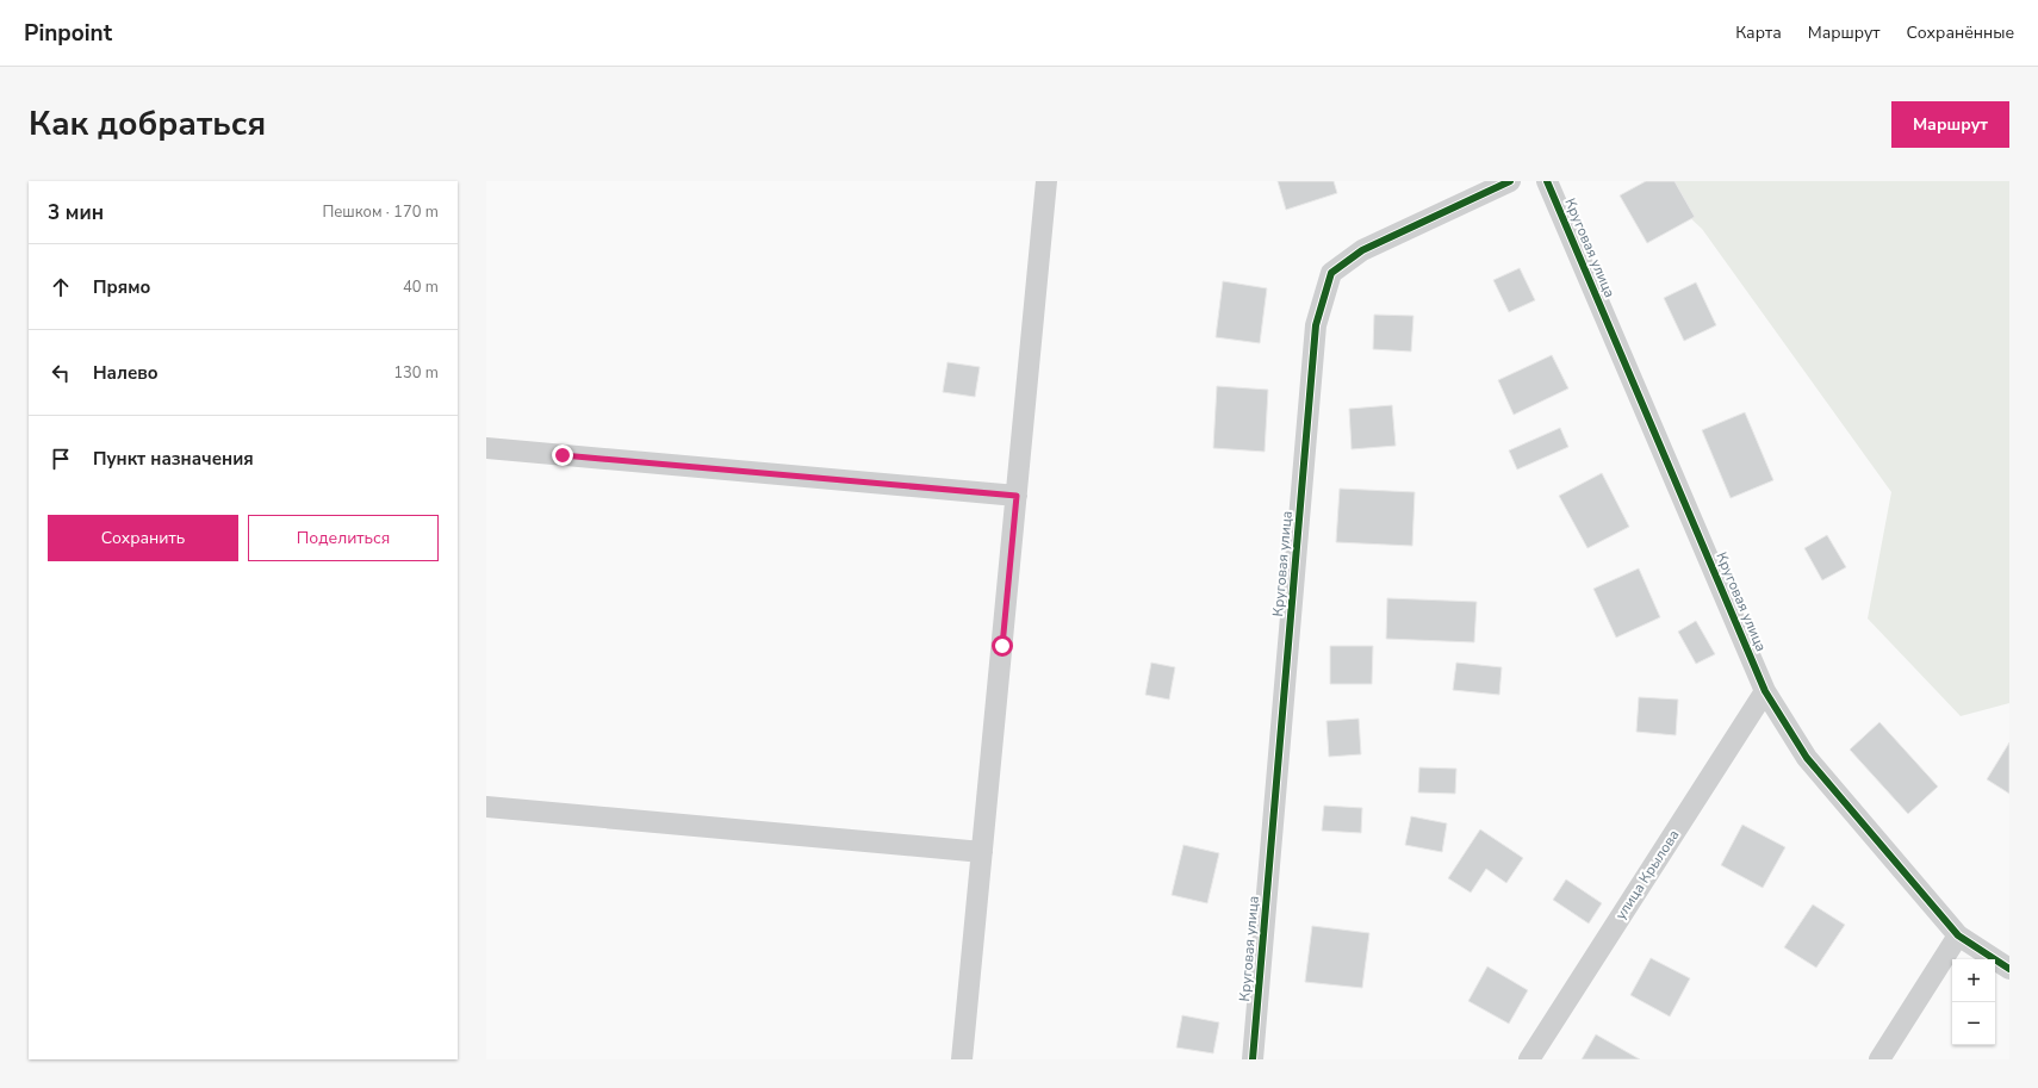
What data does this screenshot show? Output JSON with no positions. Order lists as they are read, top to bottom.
{
  "streets": {
    "street": ["Круговая улица", "улица Крылова"]
  },
  "crossings": [
    ["Круговая улица", "улица Крылова"]
  ],
  "page": {
    "header": "Pinpoint",
    "nav": ["Карта", "Маршрут", "Сохранённые"],
    "title": "Как добраться",
    "buttons": [
      "Маршрут",
      ["Сохранить", "Поделиться"]
    ],
    "heading": ["3 мин", "Пешком · 170 m"],
    "list": [
      ["Прямо", "40 m"],
      ["Налево", "130 m"],
      "Пункт назначения"
    ],
    "map_buttons": ["+", "−"]
  }
}
